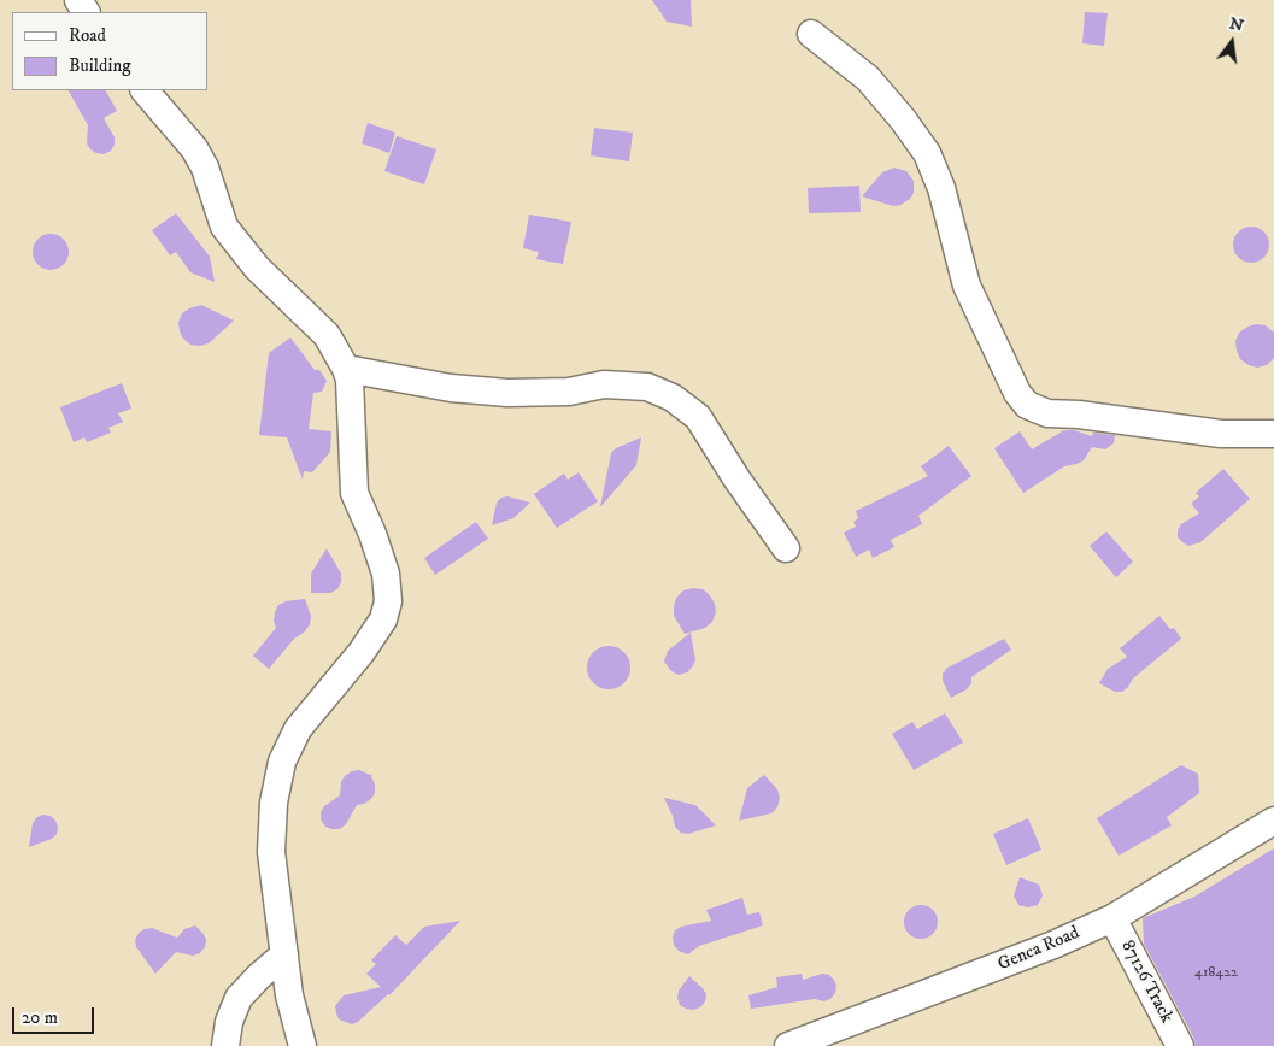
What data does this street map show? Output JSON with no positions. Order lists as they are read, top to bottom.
{
  "streets": {
    "street": ["Genca Road", "87126 Track"]
  },
  "crossings": [
    ["Genca Road", "87126 Track"]
  ],
  "house_numbers": ["418422"],
  "legend": ["Road", "Building"],
  "scale_bar": "20 m",
  "north": "top"
}
